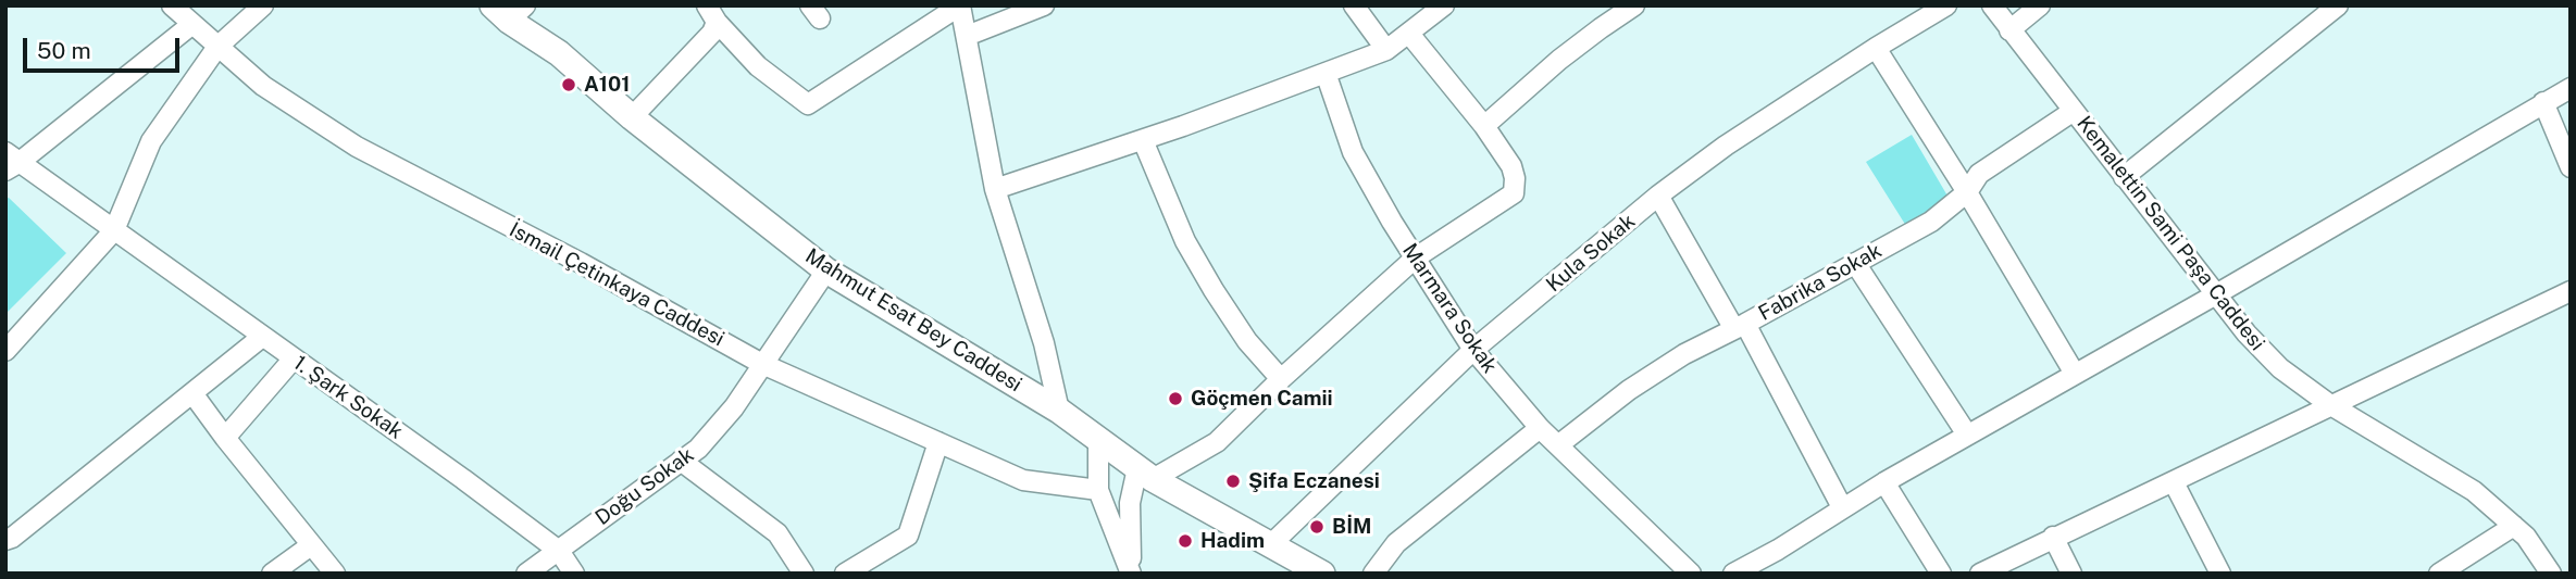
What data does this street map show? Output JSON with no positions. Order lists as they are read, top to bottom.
{
  "streets": {
    "street": [
      "Kemalettin Sami Paşa Caddesi",
      "Kula Sokak",
      "Fabrika Sokak",
      "İsmail Çetinkaya Caddesi",
      "Marmara Sokak",
      "Mahmut Esat Bey Caddesi",
      "1. Şark Sokak",
      "Doğu Sokak"
    ]
  },
  "crossings": [
    ["Kemalettin Sami Paşa Caddesi", "Fabrika Sokak"],
    ["Kula Sokak", "Marmara Sokak"],
    ["Kula Sokak", "Mahmut Esat Bey Caddesi"],
    ["Fabrika Sokak", "Marmara Sokak"],
    ["İsmail Çetinkaya Caddesi", "Doğu Sokak"],
    ["Mahmut Esat Bey Caddesi", "Doğu Sokak"],
    ["1. Şark Sokak", "Doğu Sokak"]
  ],
  "places": [
    "A101",
    "Göçmen Camii",
    "Şifa Eczanesi",
    "BİM",
    "Hadim"
  ],
  "scale_bar": "50 m"
}
